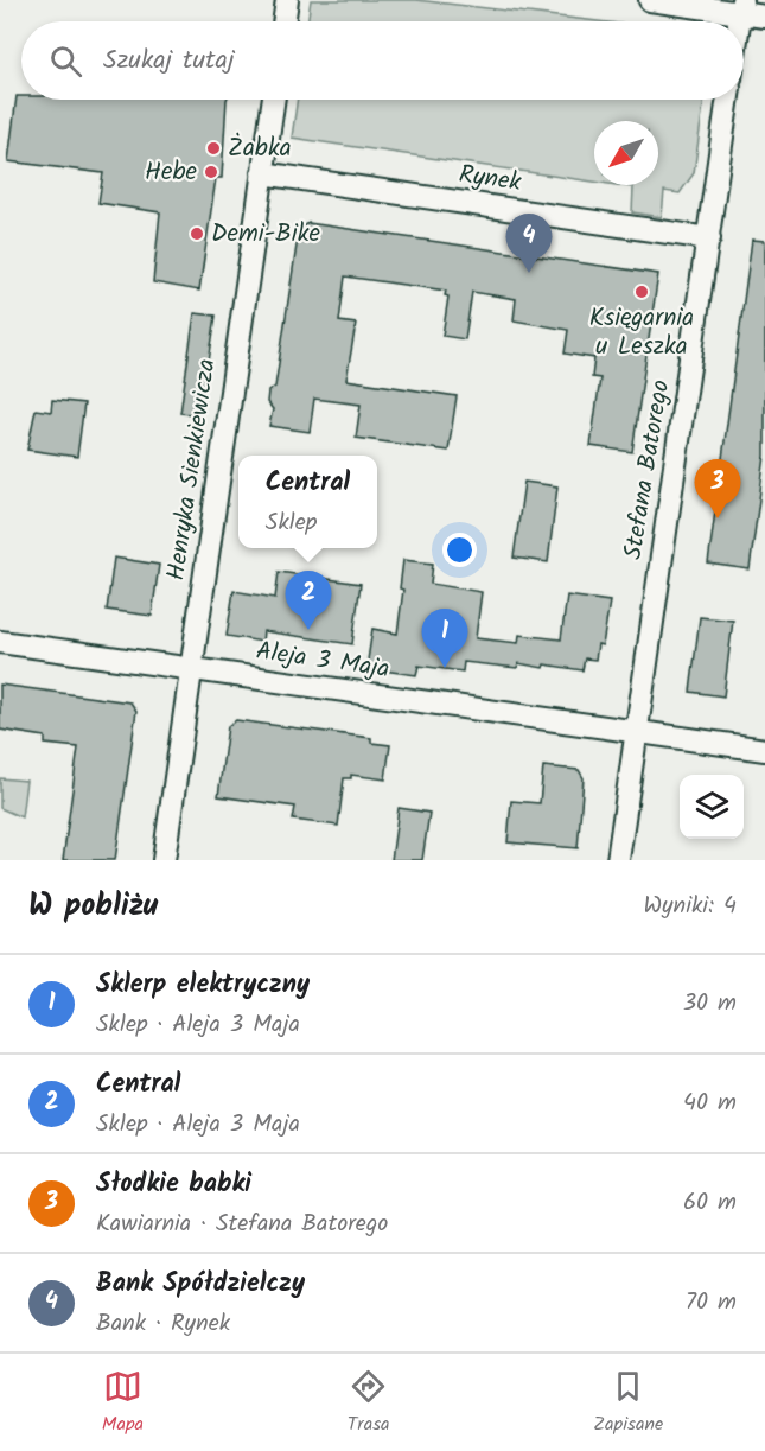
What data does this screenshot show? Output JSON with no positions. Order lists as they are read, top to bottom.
{
  "streets": {
    "street": [
      "Rynek",
      "Henryka Sienkiewicza",
      "Stefana Batorego",
      "Aleja 3 Maja"
    ]
  },
  "crossings": [
    ["Rynek", "Henryka Sienkiewicza"],
    ["Rynek", "Stefana Batorego"],
    ["Henryka Sienkiewicza", "Aleja 3 Maja"],
    ["Stefana Batorego", "Aleja 3 Maja"]
  ],
  "places": [
    "Żabka",
    "Hebe",
    "Demi-Bike",
    "Księgarnia u Leszka"
  ],
  "north": "bottom left",
  "page": {
    "search": "Szukaj tutaj",
    "pins": [
      "4",
      "3",
      "2",
      "1"
    ],
    "popup": ["Central", "Sklep"],
    "heading": ["W pobliżu", "Wyniki: 4"],
    "list": [
      {
        "mark": "1",
        "name": "Sklerp elektryczny",
        "note": "Sklep · Aleja 3 Maja",
        "value": "30 m"
      },
      {
        "mark": "2",
        "name": "Central",
        "note": "Sklep · Aleja 3 Maja",
        "value": "40 m"
      },
      {
        "mark": "3",
        "name": "Słodkie babki",
        "note": "Kawiarnia · Stefana Batorego",
        "value": "60 m"
      },
      {
        "mark": "4",
        "name": "Bank Spółdzielczy",
        "note": "Bank · Rynek",
        "value": "70 m"
      }
    ],
    "nav": ["Mapa", "Trasa", "Zapisane"]
  }
}
